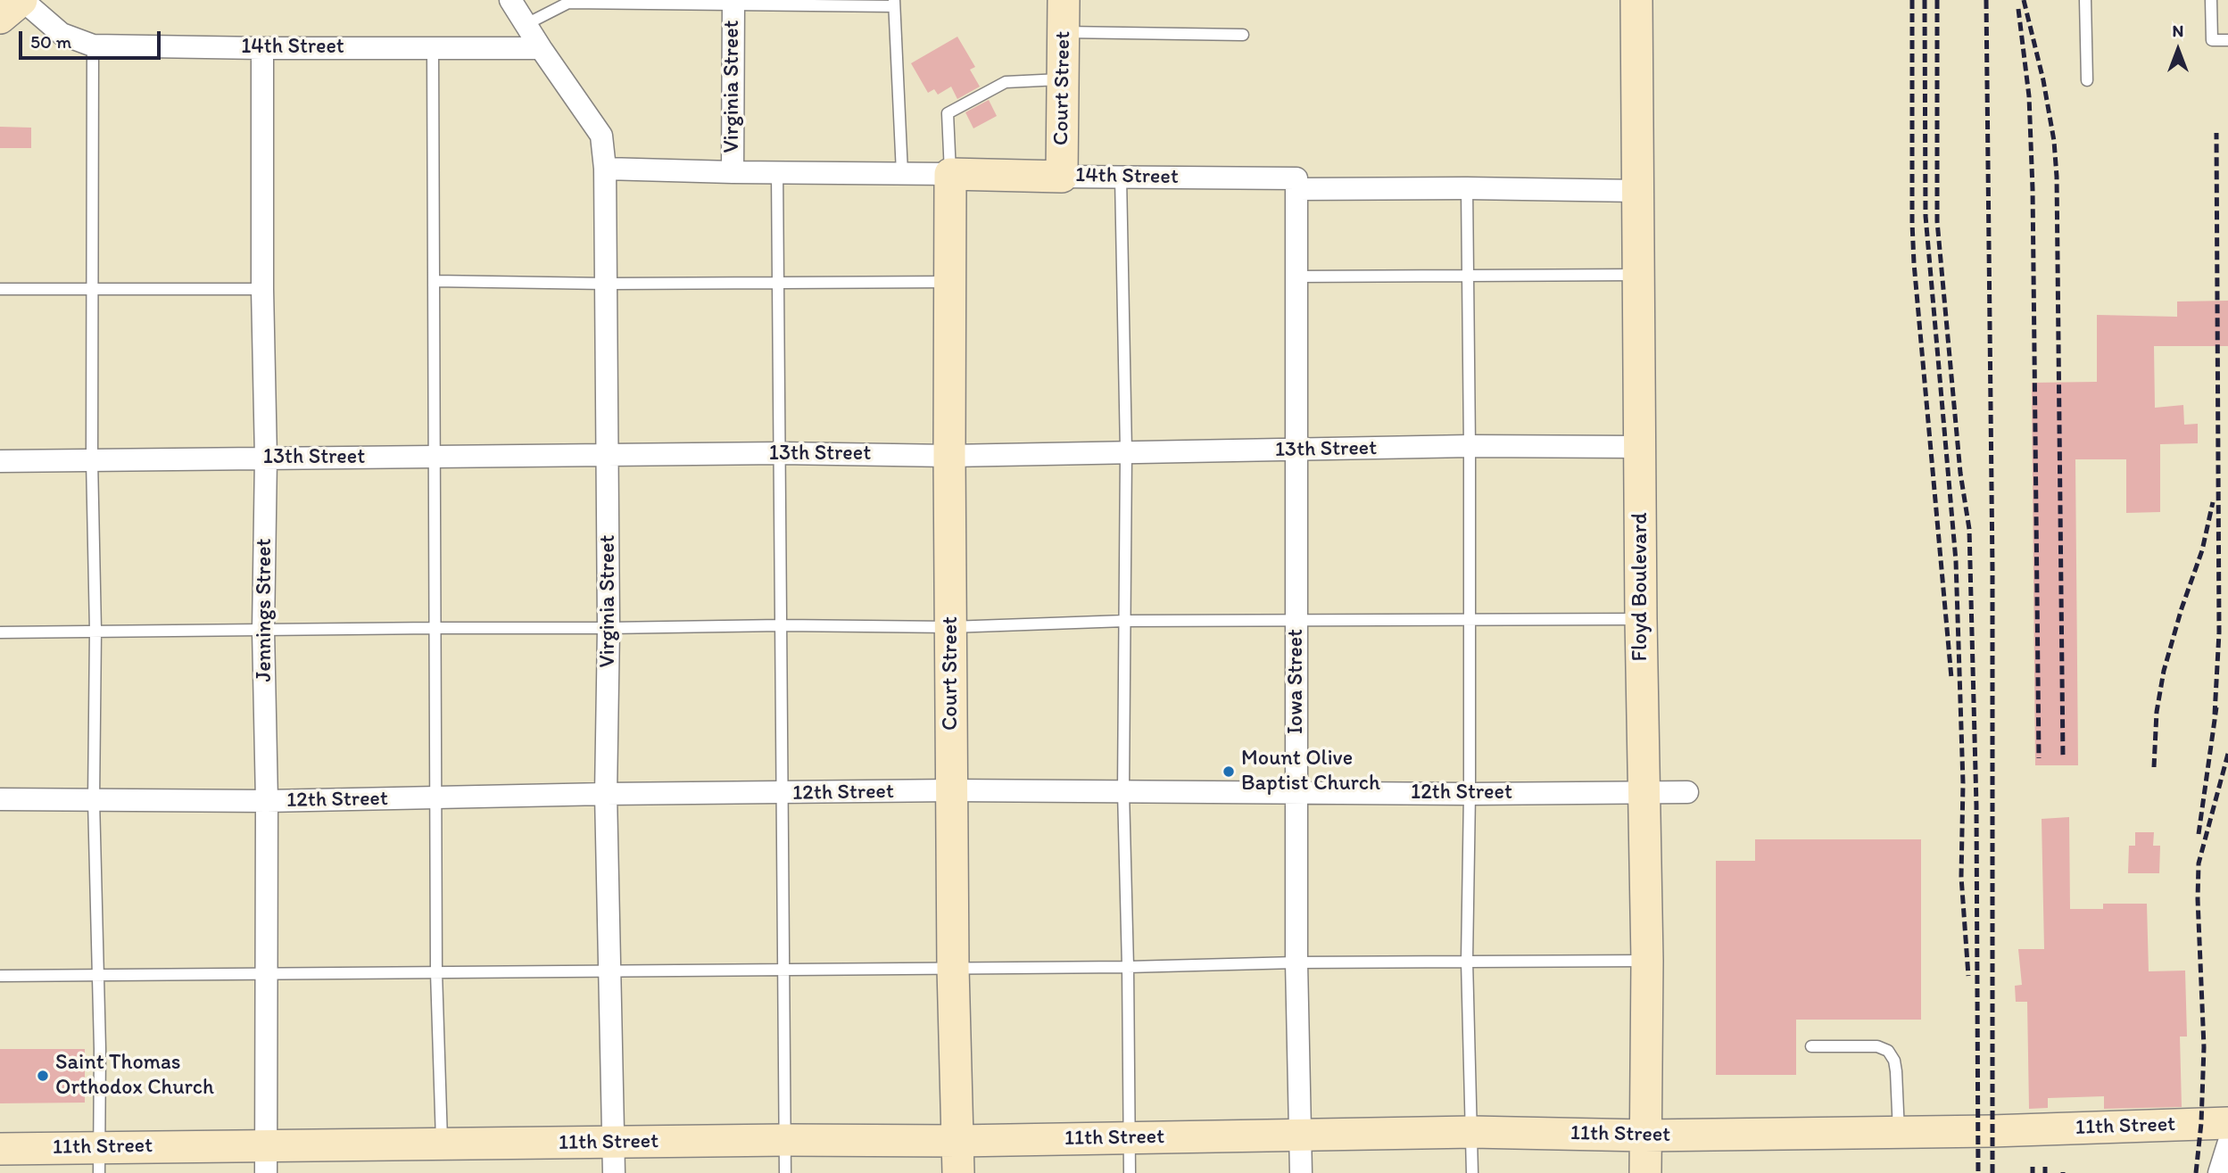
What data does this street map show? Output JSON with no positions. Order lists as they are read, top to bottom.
{
  "streets": {
    "main road": [
      "14th Street",
      "Court Street",
      "Floyd Boulevard",
      "11th Street"
    ],
    "street": [
      "Virginia Street",
      "13th Street",
      "Jennings Street",
      "Iowa Street",
      "12th Street"
    ]
  },
  "crossings": [
    ["14th Street", "Virginia Street"],
    ["14th Street", "Court Street"],
    ["14th Street", "Floyd Boulevard"],
    ["14th Street", "Jennings Street"],
    ["14th Street", "Iowa Street"],
    ["Virginia Street", "13th Street"],
    ["Virginia Street", "12th Street"],
    ["Virginia Street", "11th Street"],
    ["Court Street", "13th Street"],
    ["Court Street", "12th Street"],
    ["Court Street", "11th Street"],
    ["13th Street", "Floyd Boulevard"],
    ["13th Street", "Jennings Street"],
    ["13th Street", "Iowa Street"],
    ["Floyd Boulevard", "12th Street"],
    ["Floyd Boulevard", "11th Street"],
    ["Jennings Street", "12th Street"],
    ["Jennings Street", "11th Street"],
    ["Iowa Street", "12th Street"],
    ["Iowa Street", "11th Street"]
  ],
  "places": ["Mount Olive Baptist Church", "Saint Thomas Orthodox Church"],
  "scale_bar": "50 m",
  "north": "top"
}
